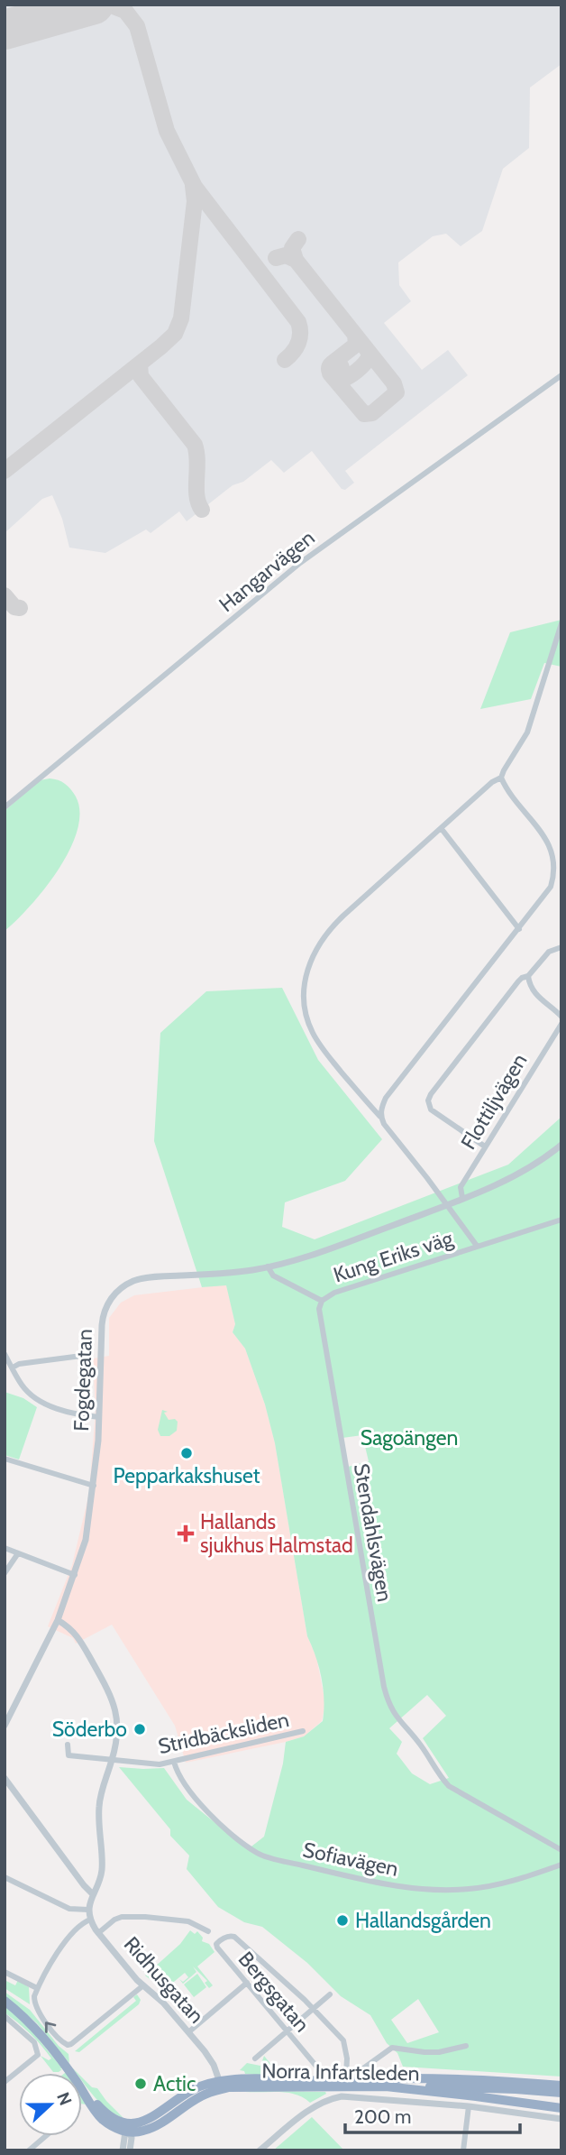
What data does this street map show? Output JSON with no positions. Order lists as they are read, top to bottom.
{
  "streets": {
    "highway": ["Norra Infartsleden"],
    "street": [
      "Hangarvägen",
      "Flottiljvägen",
      "Kung Eriks väg",
      "Fogdegatan",
      "Stendahlsvägen",
      "Stridbäcksliden",
      "Sofiavägen",
      "Ridhusgatan",
      "Bergsgatan"
    ]
  },
  "crossings": [
    ["Flottiljvägen", "Fogdegatan"],
    ["Kung Eriks väg", "Fogdegatan"],
    ["Kung Eriks väg", "Stendahlsvägen"],
    ["Fogdegatan", "Ridhusgatan"],
    ["Stridbäcksliden", "Sofiavägen"],
    ["Stridbäcksliden", "Ridhusgatan"],
    ["Ridhusgatan", "Norra Infartsleden"]
  ],
  "parks": ["Sagoängen"],
  "places": {
    "other": [
      "Pepparkakshuset",
      "Söderbo",
      "Hallandsgården",
      "Actic"
    ],
    "health": ["Hallands sjukhus Halmstad"]
  },
  "scale_bar": "200 m",
  "north": "right"
}
